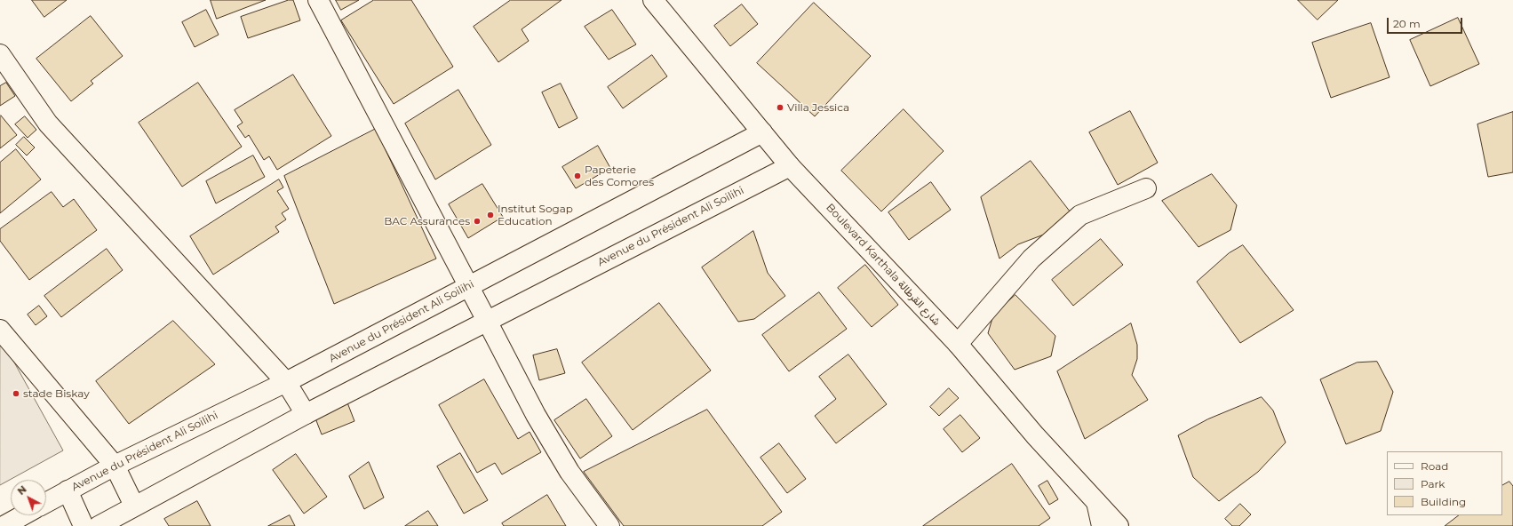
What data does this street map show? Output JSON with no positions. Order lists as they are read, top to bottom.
{
  "streets": {
    "street": ["Avenue du Président Ali Soilihi", "Boulevard Karthala شارع القرطالة"]
  },
  "crossings": [
    ["Avenue du Président Ali Soilihi", "Boulevard Karthala شارع القرطالة"]
  ],
  "places": [
    "Villa Jessica",
    "Papeterie des Comores",
    "Institut Sogap Education",
    "BAC Assurances",
    "stade Biskay"
  ],
  "legend": ["Road", "Park", "Building"],
  "scale_bar": "20 m",
  "north": "top left"
}
